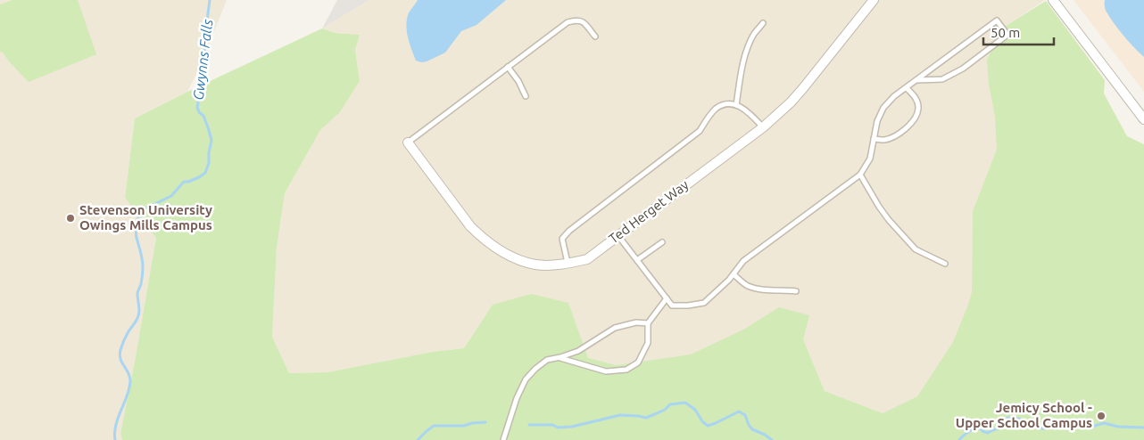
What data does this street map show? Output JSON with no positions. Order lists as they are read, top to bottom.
{
  "streets": {
    "street": ["Ted Herget Way"]
  },
  "water": ["Gwynns Falls"],
  "places": ["Stevenson University Owings Mills Campus", "Jemicy School - Upper School Campus"],
  "scale_bar": "50 m"
}
